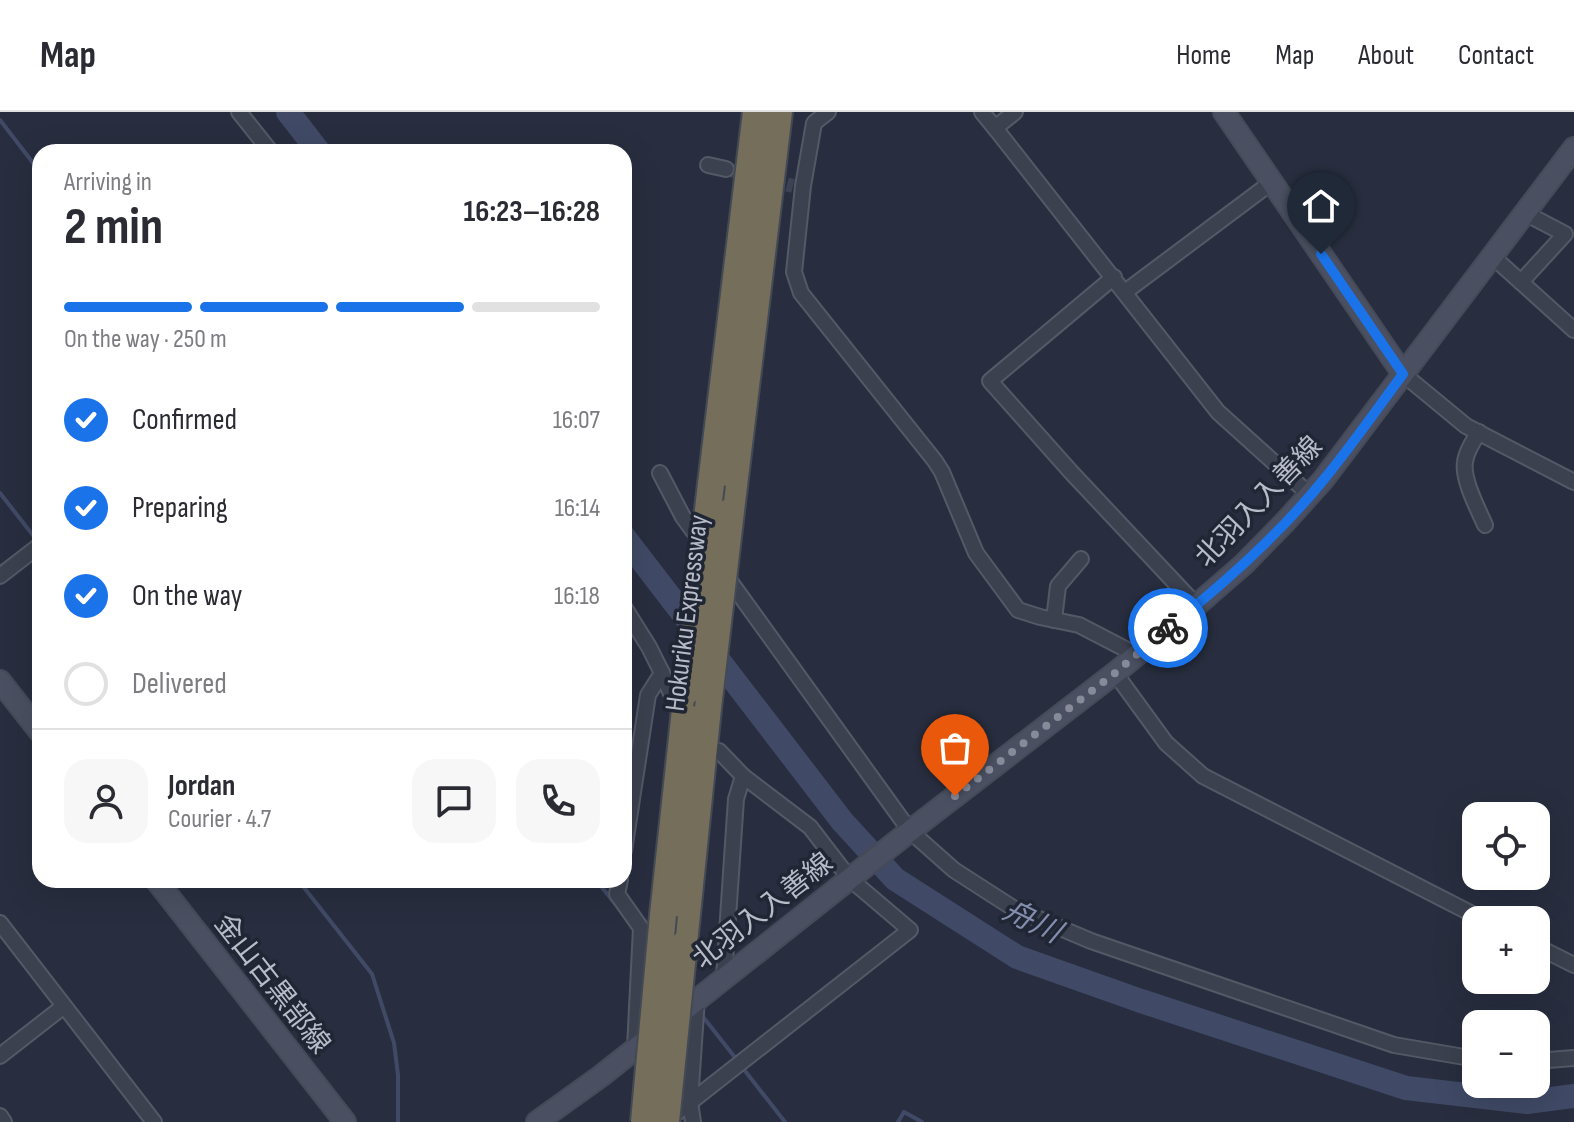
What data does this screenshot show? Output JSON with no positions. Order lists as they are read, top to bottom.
{
  "streets": {
    "highway": ["Hokuriku Expressway"],
    "main road": ["北羽入入善線", "金山古黒部線"]
  },
  "water": ["舟川"],
  "page": {
    "header": "Map",
    "nav": [
      "Home",
      "Map",
      "About",
      "Contact"
    ],
    "heading": ["2 min", "Arriving in", "16:23–16:28"],
    "panel": ["Jordan", "Courier · 4.7"],
    "bar": "On the way · 250 m",
    "list": [
      ["Confirmed", "16:07"],
      ["Preparing", "16:14"],
      ["On the way", "16:18"],
      "Delivered"
    ],
    "map_buttons": ["+", "−"]
  }
}
